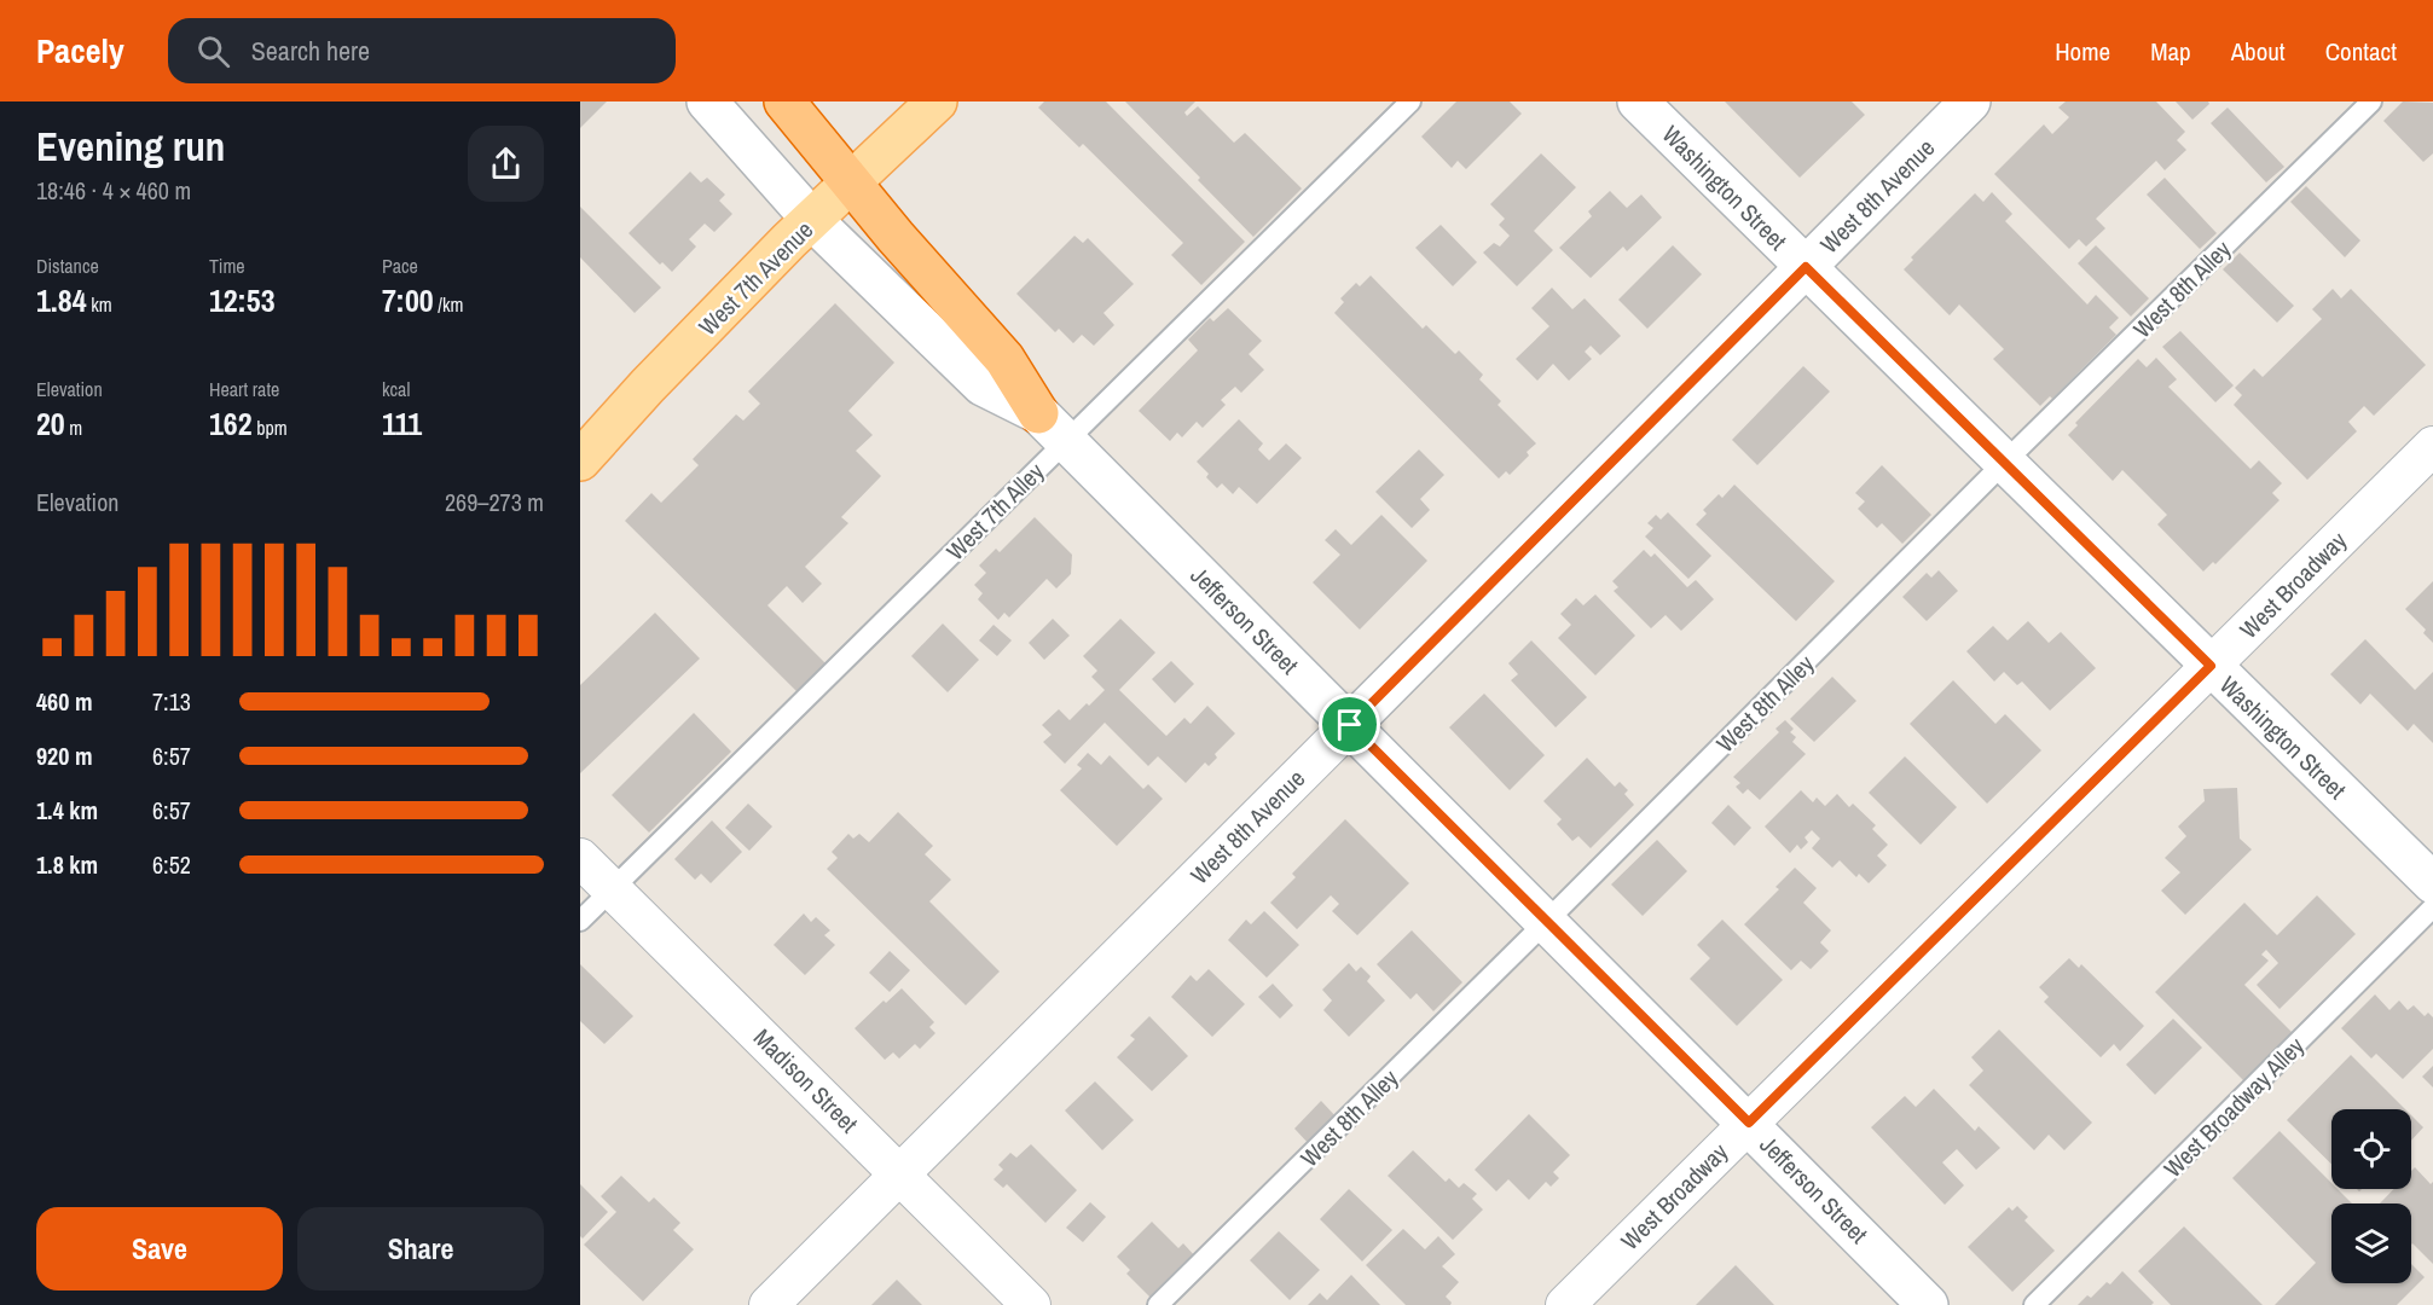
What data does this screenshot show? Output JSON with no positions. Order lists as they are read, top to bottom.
{
  "streets": {
    "main road": [
      "Washington Street",
      "West 8th Avenue",
      "West 7th Avenue",
      "Jefferson Street"
    ],
    "street": ["West Broadway", "Madison Street"],
    "lane": ["West 8th Alley", "West 7th Alley", "West Broadway Alley"]
  },
  "crossings": [
    ["Washington Street", "West 8th Avenue"],
    ["Washington Street", "West 8th Alley"],
    ["Washington Street", "West Broadway"],
    ["West 8th Avenue", "Jefferson Street"],
    ["West 8th Avenue", "Madison Street"],
    ["West 7th Avenue", "Jefferson Street"],
    ["West 8th Alley", "Jefferson Street"],
    ["West 7th Alley", "Jefferson Street"],
    ["West 7th Alley", "Madison Street"],
    ["West Broadway", "Jefferson Street"]
  ],
  "page": {
    "header": "Pacely",
    "search": "Search here",
    "nav": [
      "Home",
      "Map",
      "About",
      "Contact"
    ],
    "heading": ["Evening run", "18:46 · 4 × 460 m"],
    "stats": [
      ["Distance", "1.84 km"],
      ["Time", "12:53"],
      ["Pace", "7:00 /km"],
      ["Elevation", "20 m"],
      ["Heart rate", "162 bpm"],
      ["kcal", "111"]
    ],
    "chart": ["Elevation", "269–273 m"],
    "list": [
      {
        "name": "460 m",
        "note": "7:13"
      },
      {
        "name": "920 m",
        "note": "6:57"
      },
      {
        "name": "1.4 km",
        "note": "6:57"
      },
      {
        "name": "1.8 km",
        "note": "6:52"
      }
    ],
    "buttons": ["Save", "Share"]
  }
}
